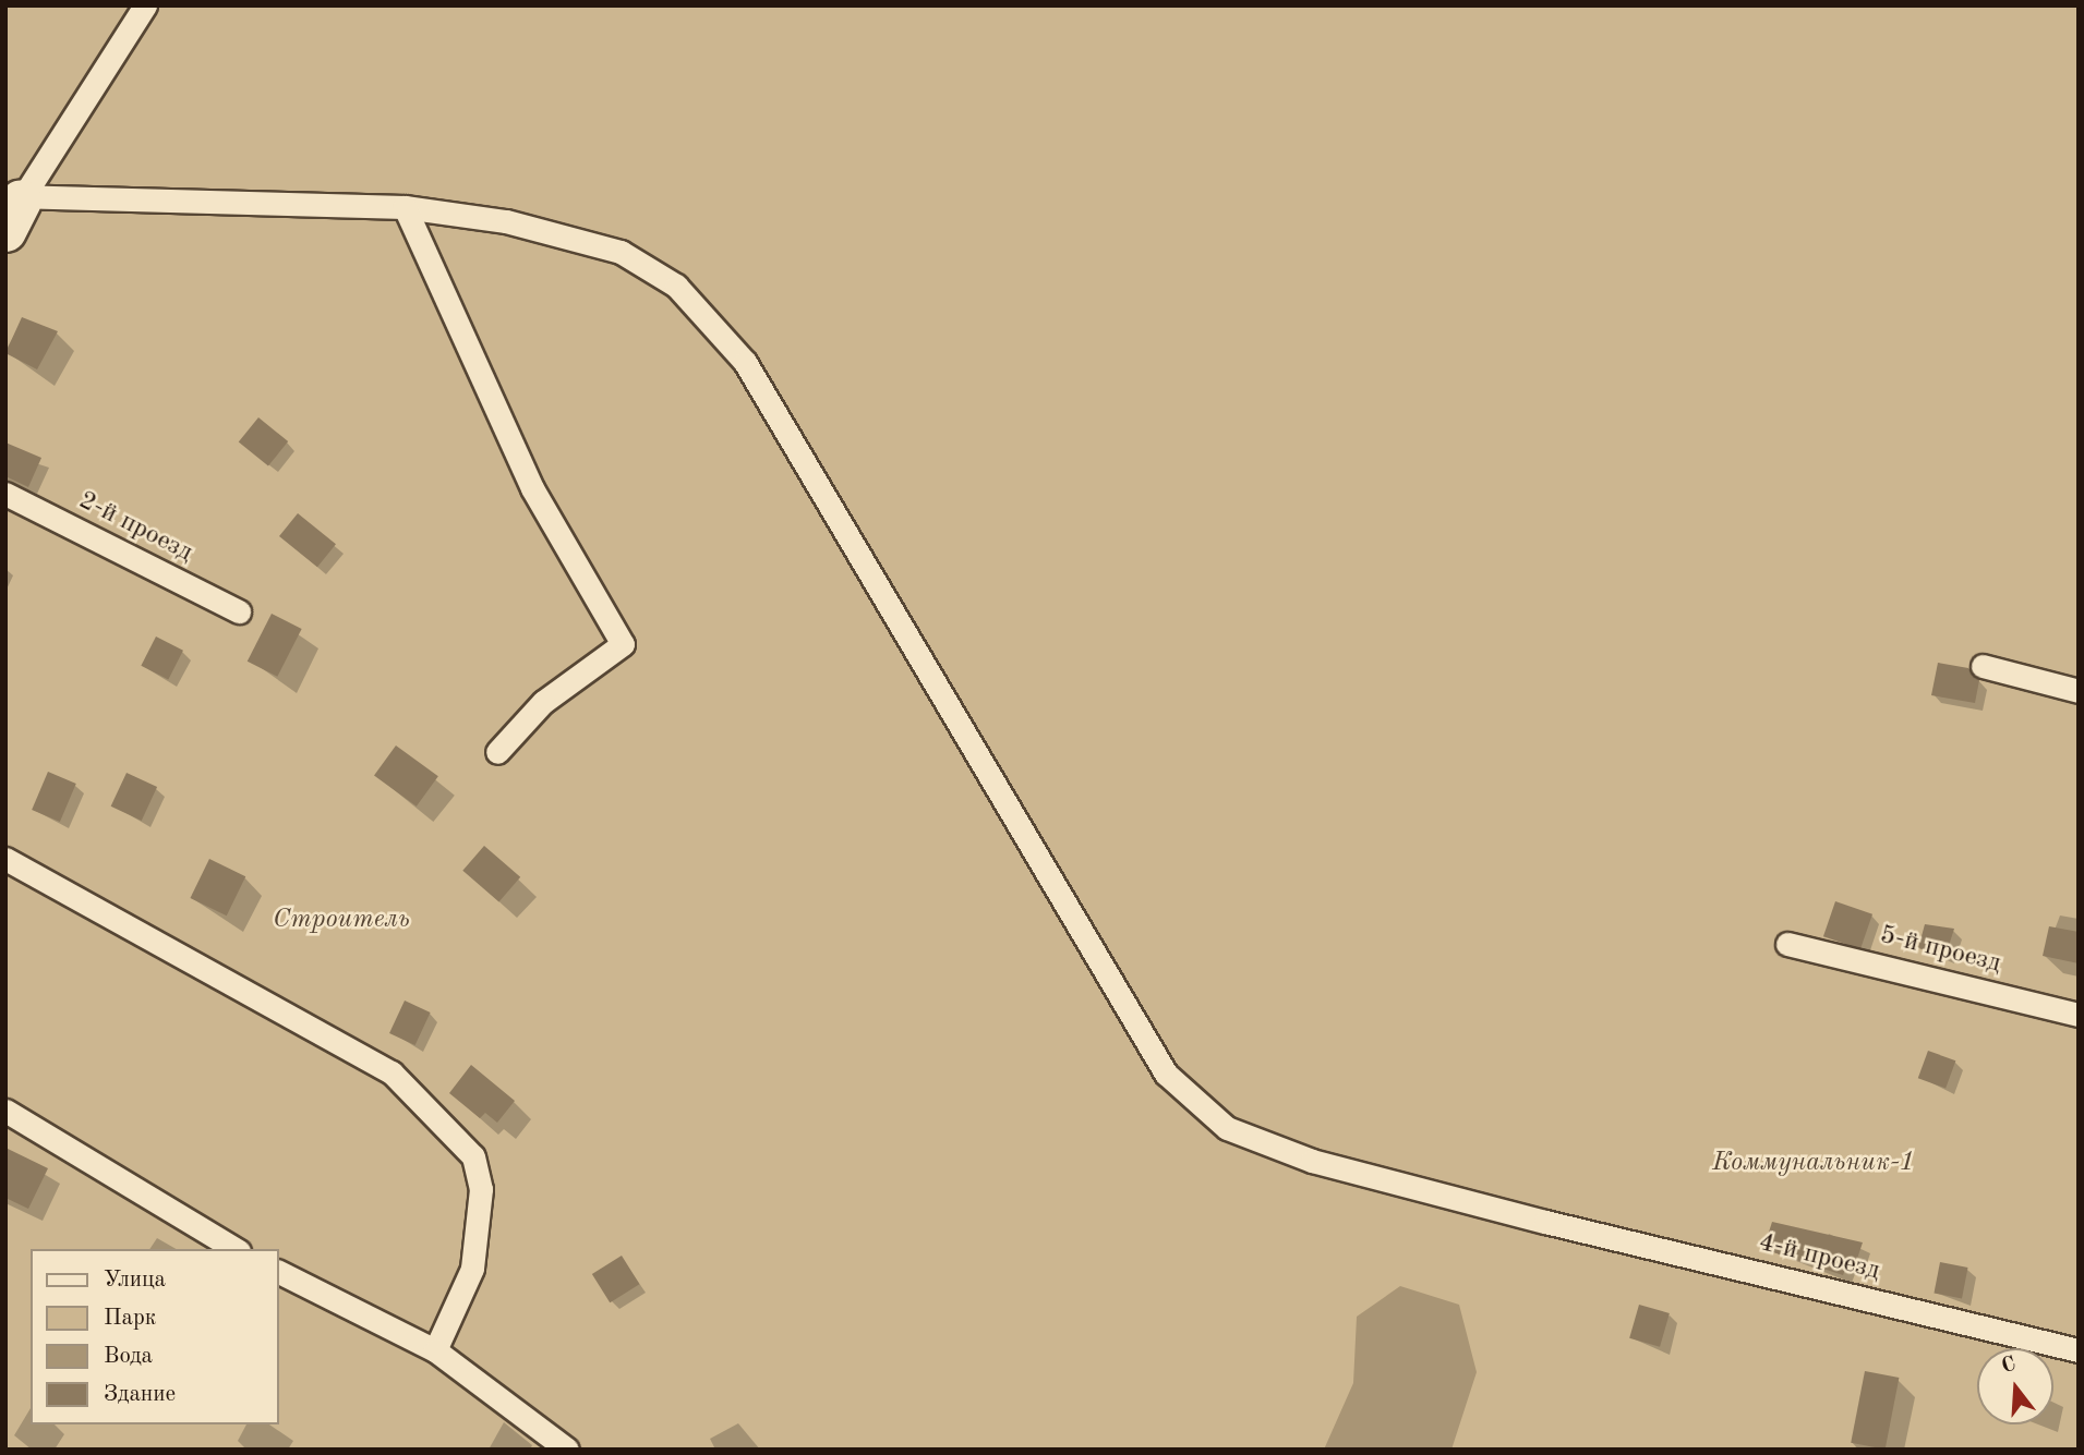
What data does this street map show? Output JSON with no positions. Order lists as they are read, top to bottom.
{
  "streets": {
    "lane": ["2-й проезд", "5-й проезд", "4-й проезд"]
  },
  "parks": ["Строитель", "Коммунальник-1"],
  "legend": [
    "Улица",
    "Парк",
    "Вода",
    "Здание"
  ],
  "north": "top"
}
